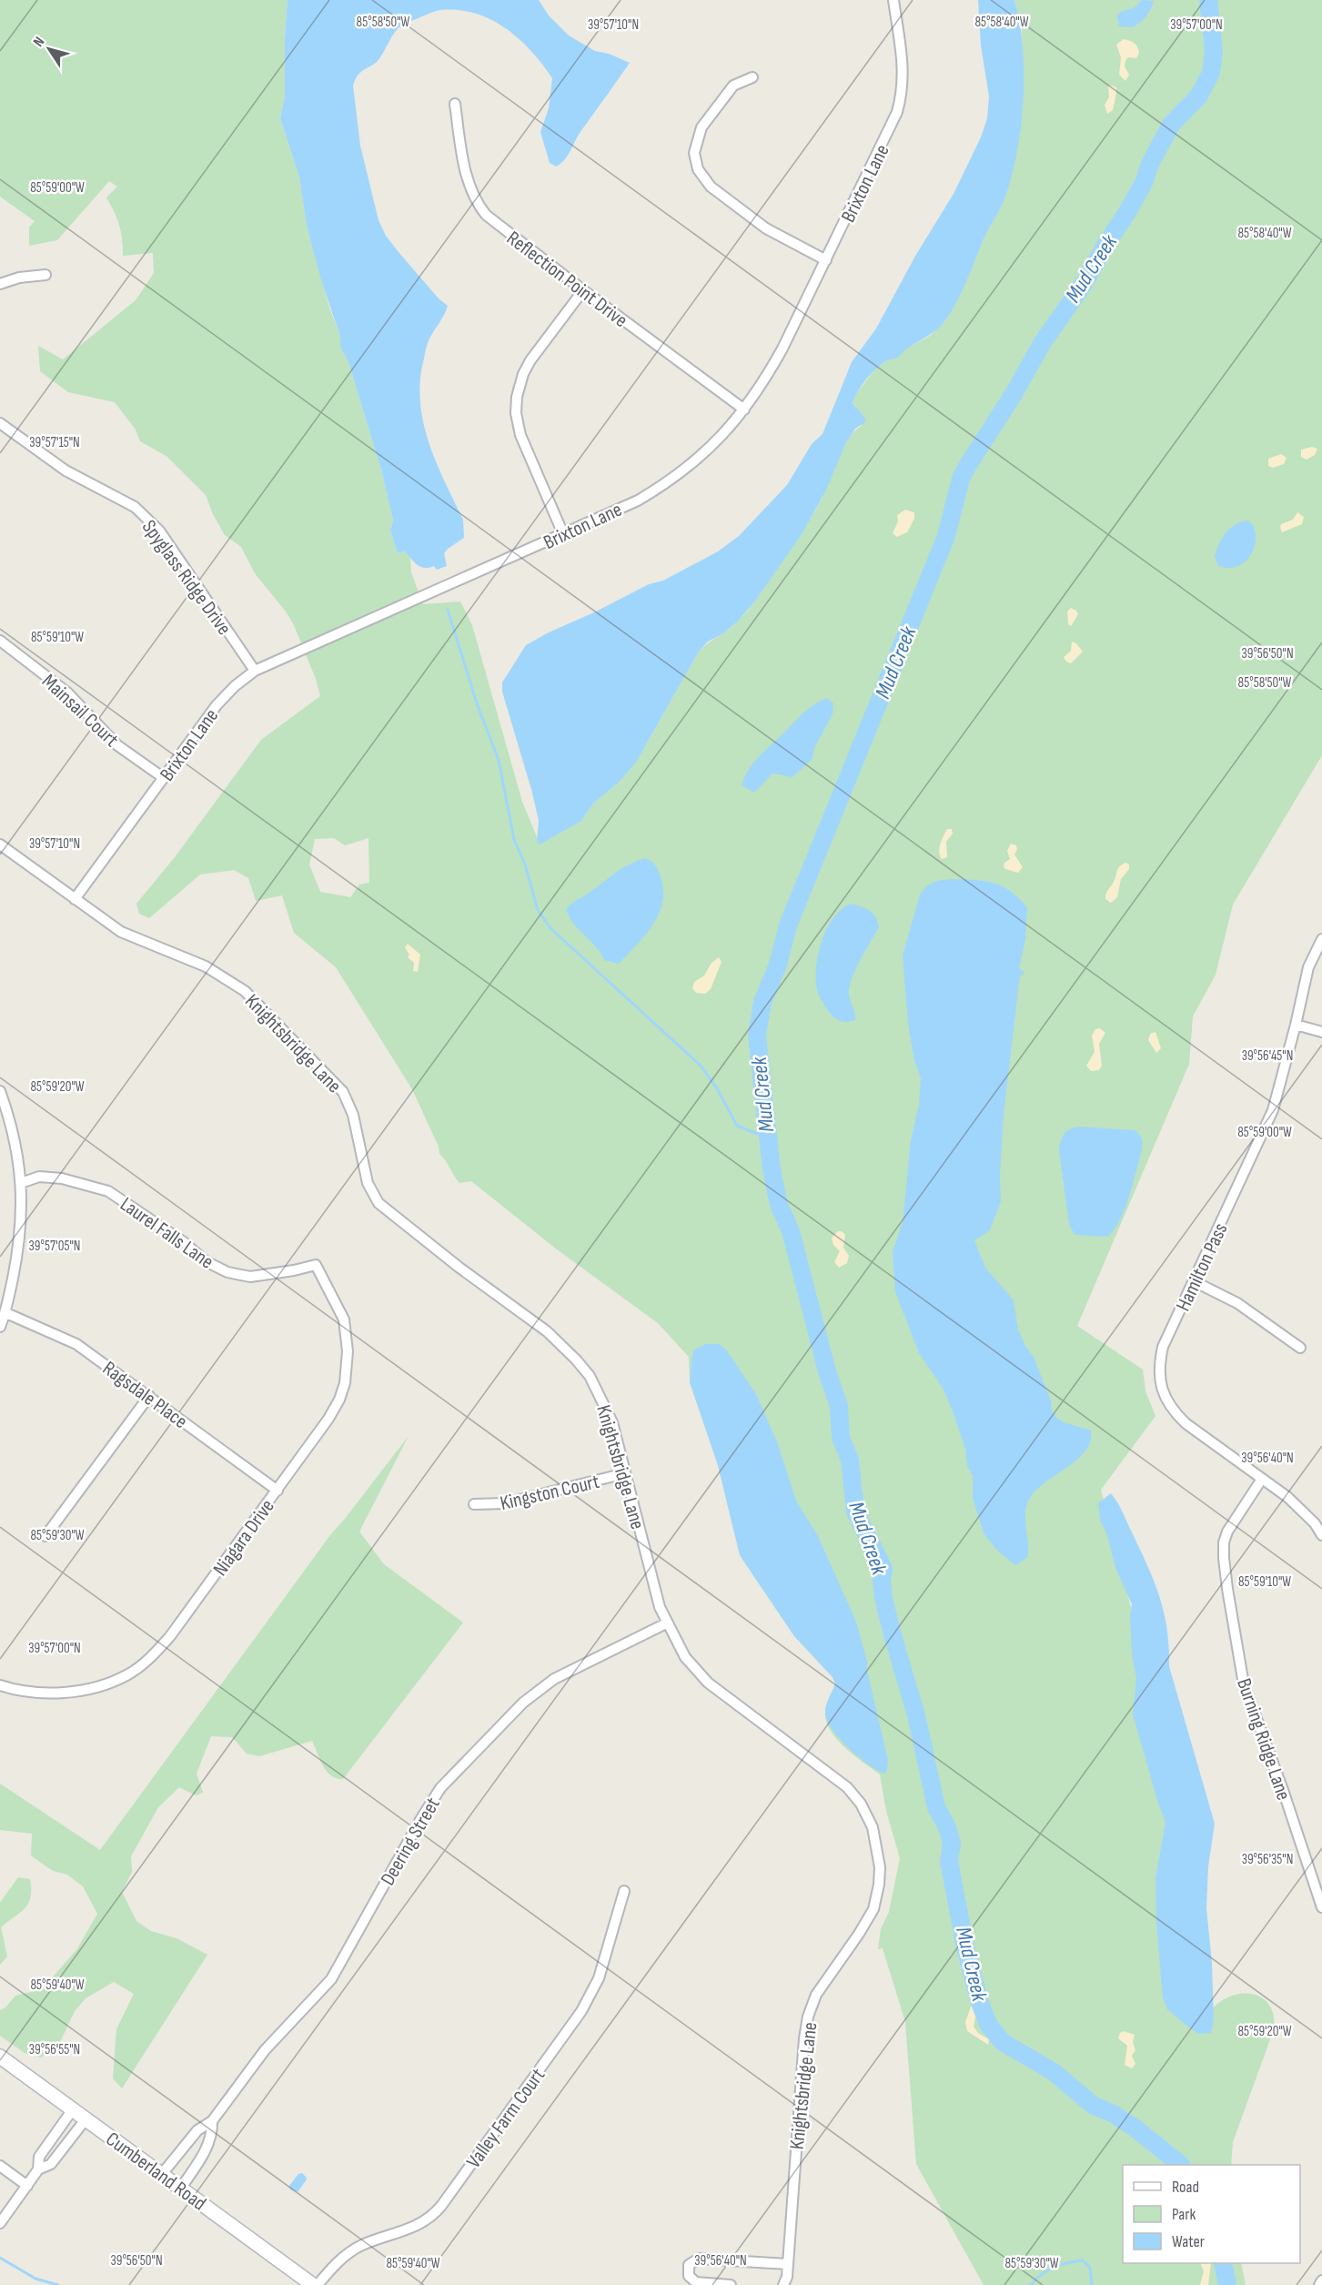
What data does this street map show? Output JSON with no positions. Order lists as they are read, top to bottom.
{
  "streets": {
    "main road": ["Cumberland Road"],
    "street": [
      "Brixton Lane",
      "Reflection Point Drive",
      "Spyglass Ridge Drive",
      "Mainsail Court",
      "Knightsbridge Lane",
      "Laurel Falls Lane",
      "Hamilton Pass",
      "Ragsdale Place",
      "Kingston Court",
      "Niagara Drive",
      "Burning Ridge Lane",
      "Deering Street",
      "Valley Farm Court"
    ]
  },
  "crossings": [
    ["Brixton Lane", "Reflection Point Drive"],
    ["Brixton Lane", "Spyglass Ridge Drive"],
    ["Brixton Lane", "Mainsail Court"],
    ["Brixton Lane", "Knightsbridge Lane"],
    ["Knightsbridge Lane", "Kingston Court"],
    ["Knightsbridge Lane", "Deering Street"],
    ["Laurel Falls Lane", "Niagara Drive"],
    ["Hamilton Pass", "Burning Ridge Lane"],
    ["Ragsdale Place", "Niagara Drive"],
    ["Deering Street", "Cumberland Road"]
  ],
  "water": ["Mud Creek"],
  "legend": ["Road", "Park", "Water"],
  "north": "top left",
  "coordinates": [
    "85°58'50\"W",
    "85°58'40\"W",
    "39°57'10\"N",
    "39°57'00\"N",
    "85°59'00\"W",
    "39°57'15\"N",
    "85°59'10\"W",
    "39°56'50\"N",
    "39°56'45\"N",
    "85°59'20\"W",
    "39°57'05\"N",
    "39°56'40\"N",
    "85°59'30\"W",
    "39°56'35\"N",
    "85°59'40\"W",
    "39°56'55\"N"
  ]
}
